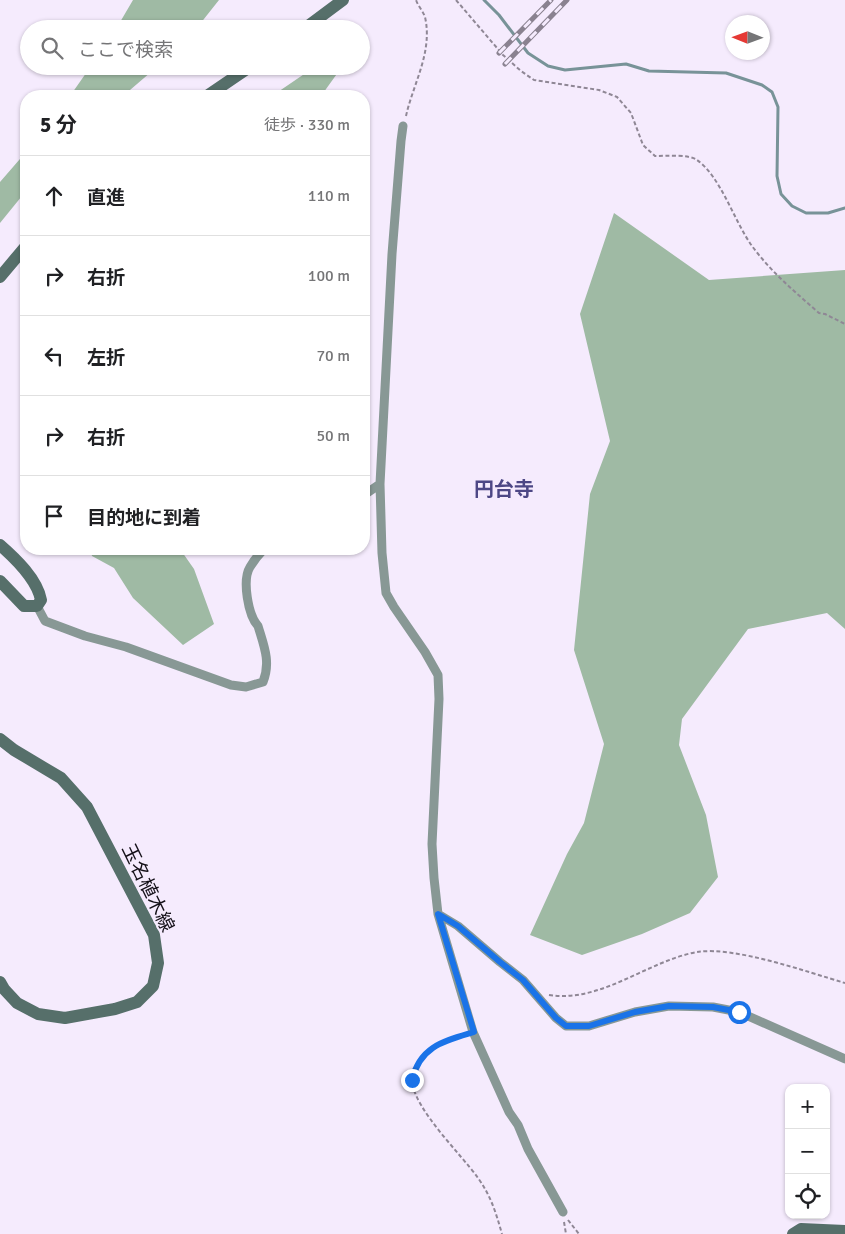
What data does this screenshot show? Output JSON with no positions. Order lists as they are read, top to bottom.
{
  "streets": {
    "main road": ["玉名植木線"]
  },
  "districts": ["円台寺"],
  "north": "left",
  "page": {
    "search": "ここで検索",
    "heading": ["5 分", "徒歩 · 330 m"],
    "list": [
      ["直進", "110 m"],
      ["右折", "100 m"],
      ["左折", "70 m"],
      ["右折", "50 m"],
      "目的地に到着"
    ],
    "map_buttons": ["+", "−"]
  }
}
